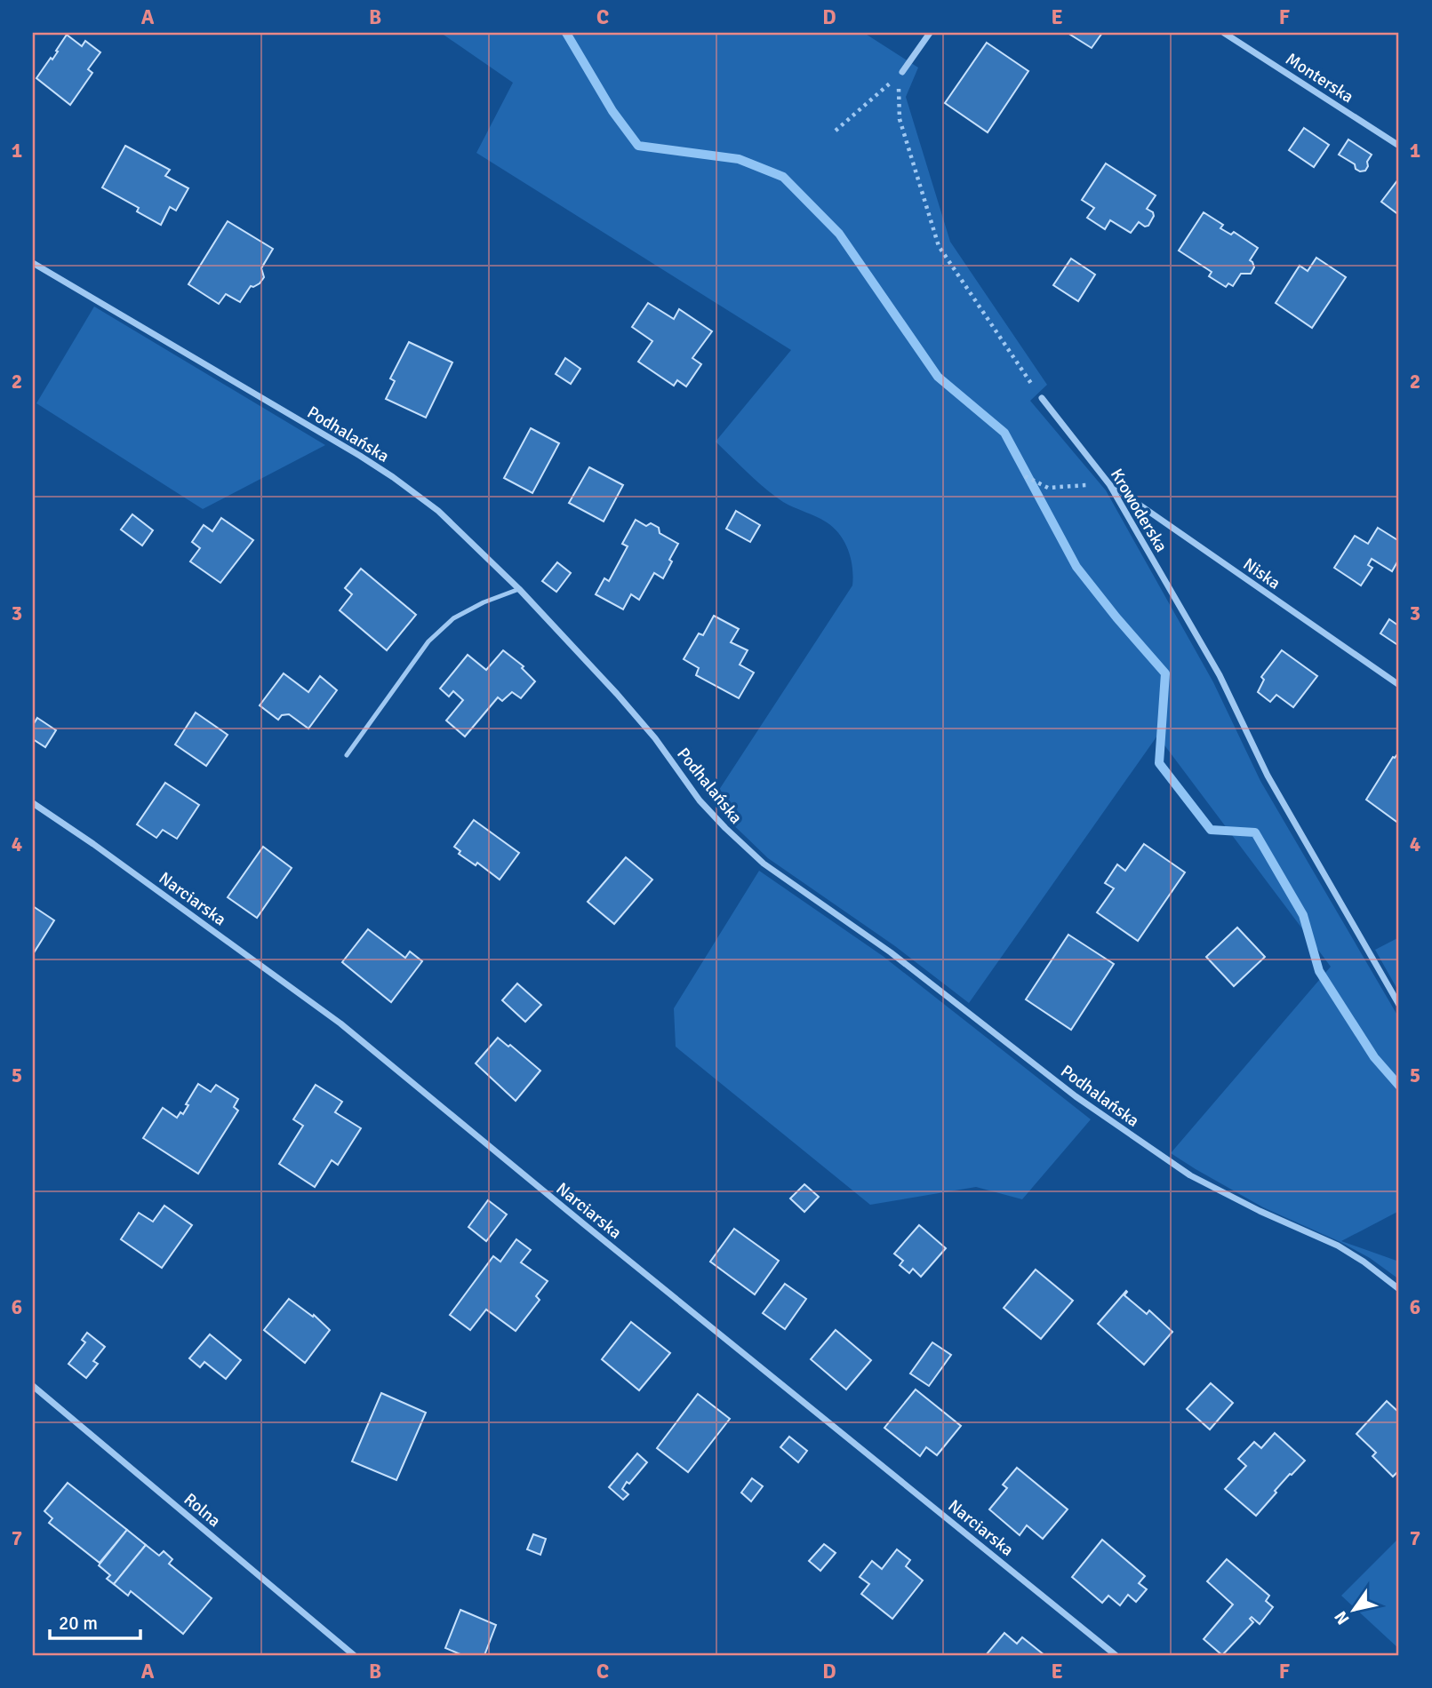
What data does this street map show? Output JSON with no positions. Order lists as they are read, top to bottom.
{
  "streets": {
    "street": [
      "Monterska",
      "Podhalańska",
      "Krowoderska",
      "Niska",
      "Narciarska",
      "Rolna"
    ]
  },
  "crossings": [
    ["Krowoderska", "Niska"]
  ],
  "scale_bar": "20 m",
  "north": "bottom left",
  "grid": {
    "columns": [
      "A",
      "B",
      "C",
      "D",
      "E",
      "F"
    ],
    "rows": [
      "1",
      "2",
      "3",
      "4",
      "5",
      "6",
      "7"
    ]
  }
}
